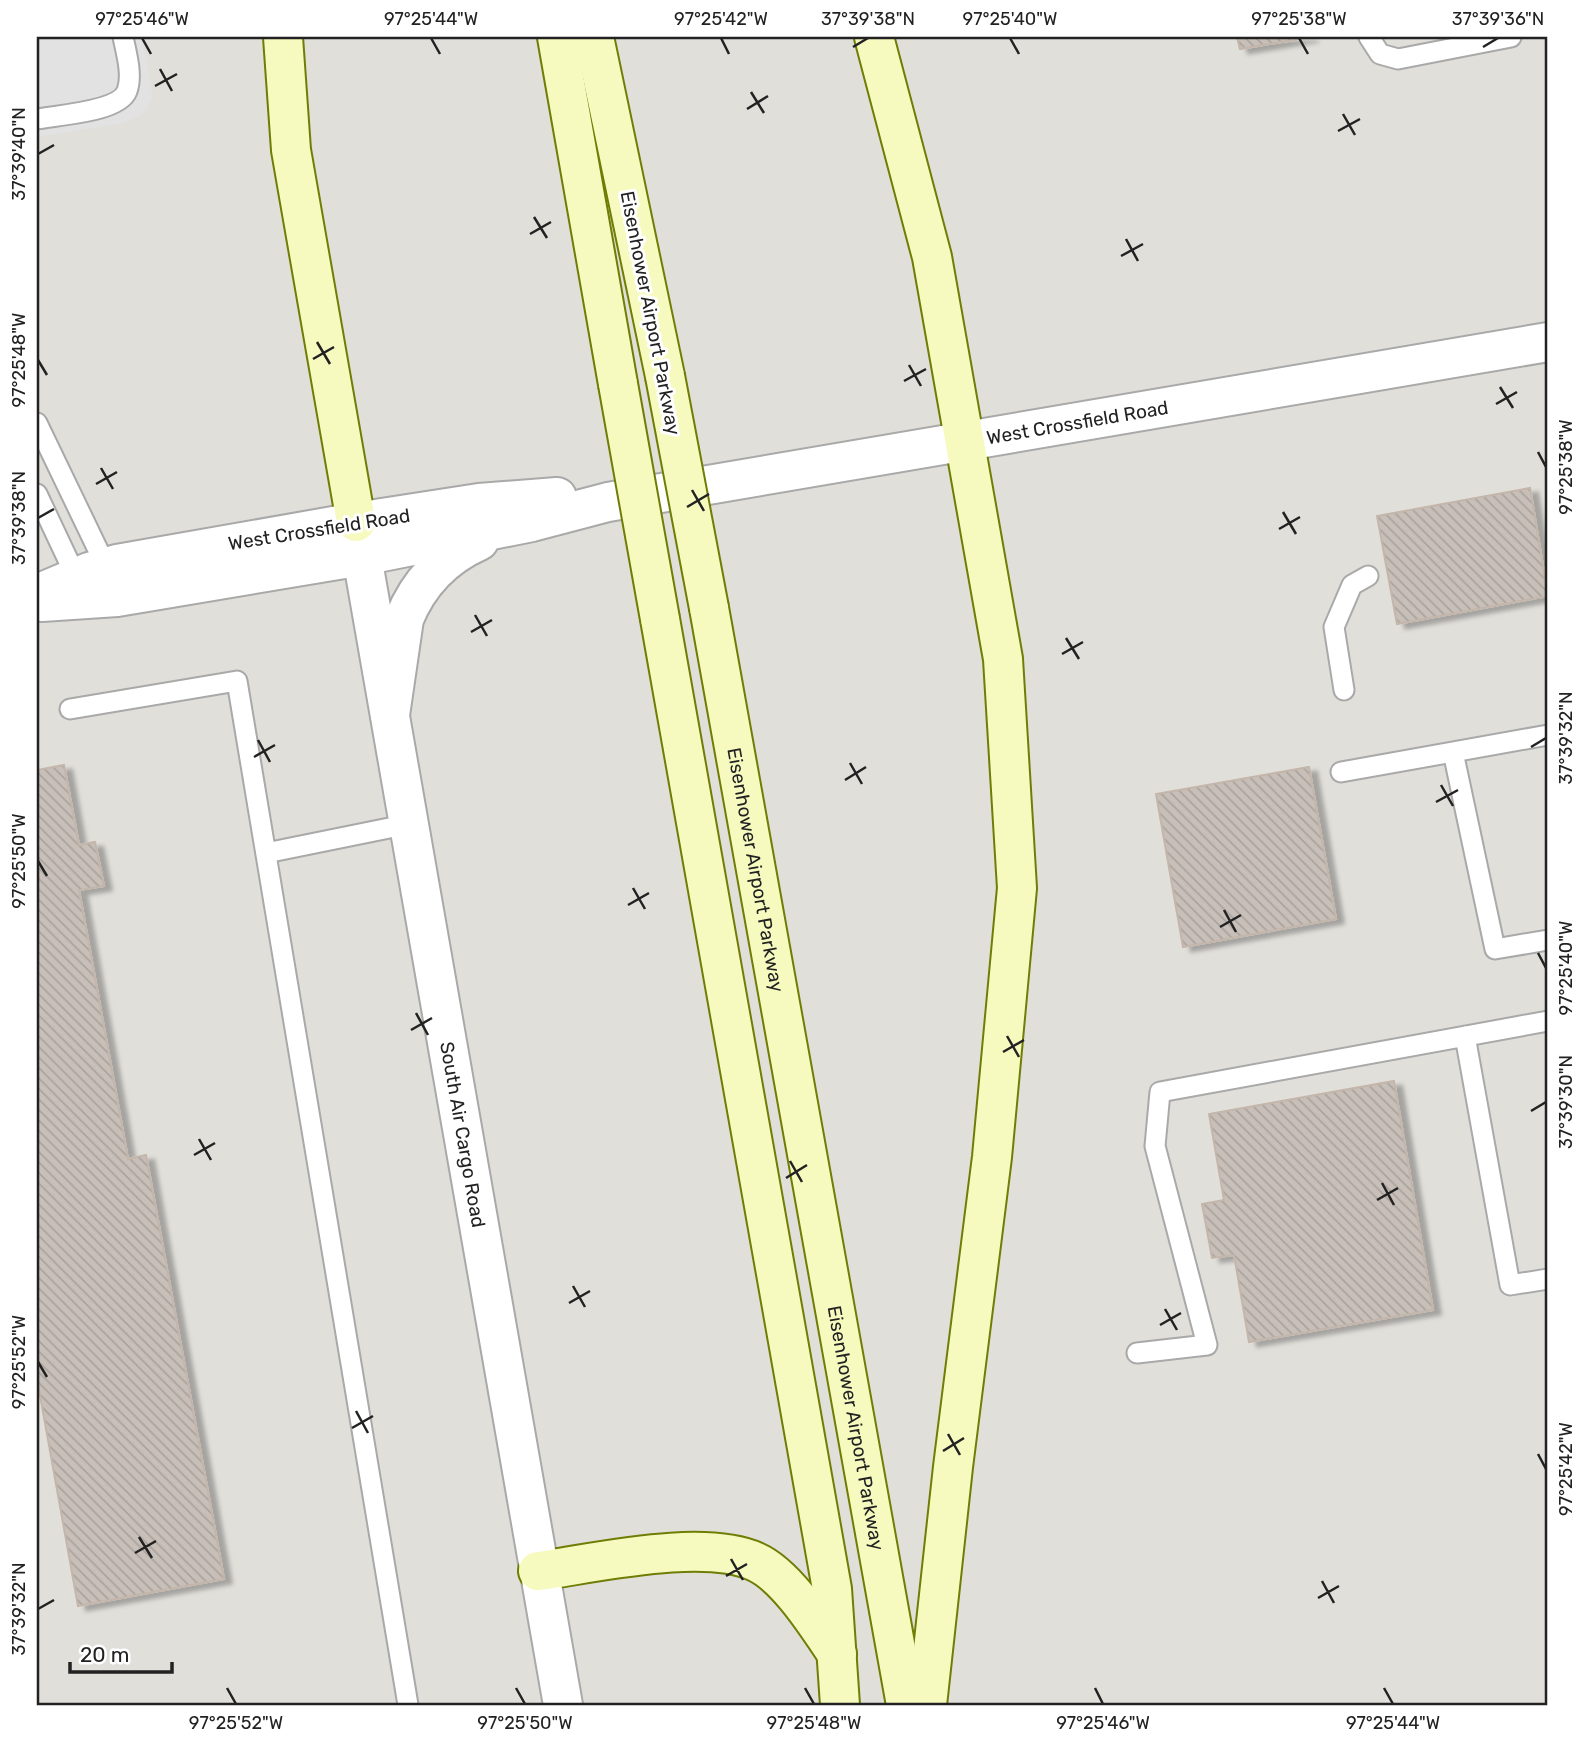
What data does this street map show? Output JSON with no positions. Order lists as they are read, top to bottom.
{
  "streets": {
    "main road": ["Eisenhower Airport Parkway"],
    "street": ["West Crossfield Road", "South Air Cargo Road"]
  },
  "crossings": [
    ["West Crossfield Road", "South Air Cargo Road"]
  ],
  "scale_bar": "20 m",
  "coordinates": [
    "97°25'46\"W",
    "97°25'44\"W",
    "97°25'42\"W",
    "37°39'38\"N",
    "97°25'40\"W",
    "97°25'38\"W",
    "37°39'36\"N",
    "37°39'40\"N",
    "97°25'48\"W",
    "37°39'32\"N",
    "97°25'50\"W",
    "37°39'30\"N",
    "97°25'52\"W"
  ]
}
